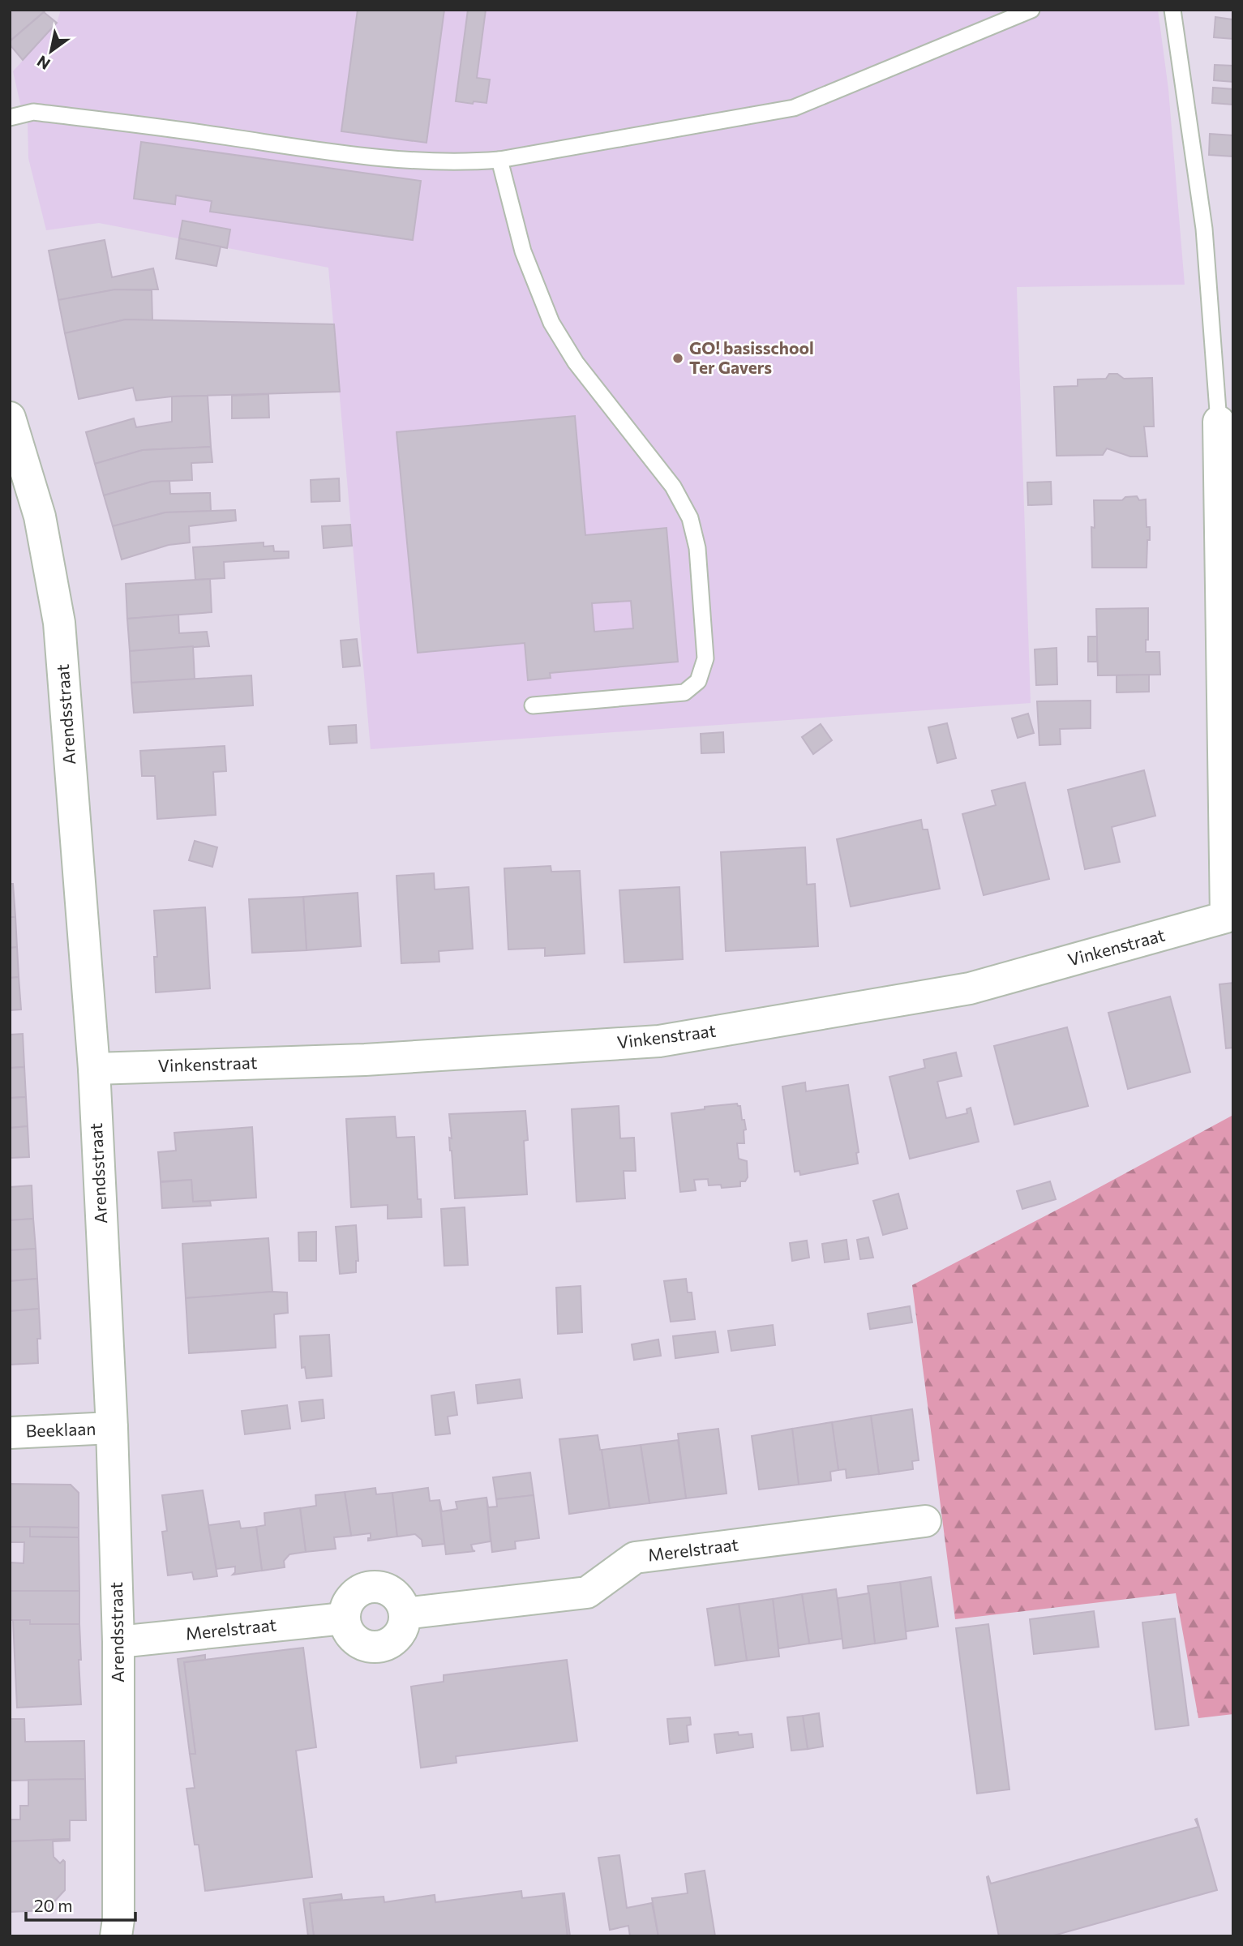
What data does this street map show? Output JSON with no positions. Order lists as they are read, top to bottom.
{
  "streets": {
    "street": [
      "Arendsstraat",
      "Vinkenstraat",
      "Beeklaan",
      "Merelstraat"
    ]
  },
  "crossings": [
    ["Arendsstraat", "Vinkenstraat"],
    ["Arendsstraat", "Beeklaan"],
    ["Arendsstraat", "Merelstraat"]
  ],
  "places": ["GO! basisschool Ter Gavers"],
  "scale_bar": "20 m",
  "north": "bottom left"
}
